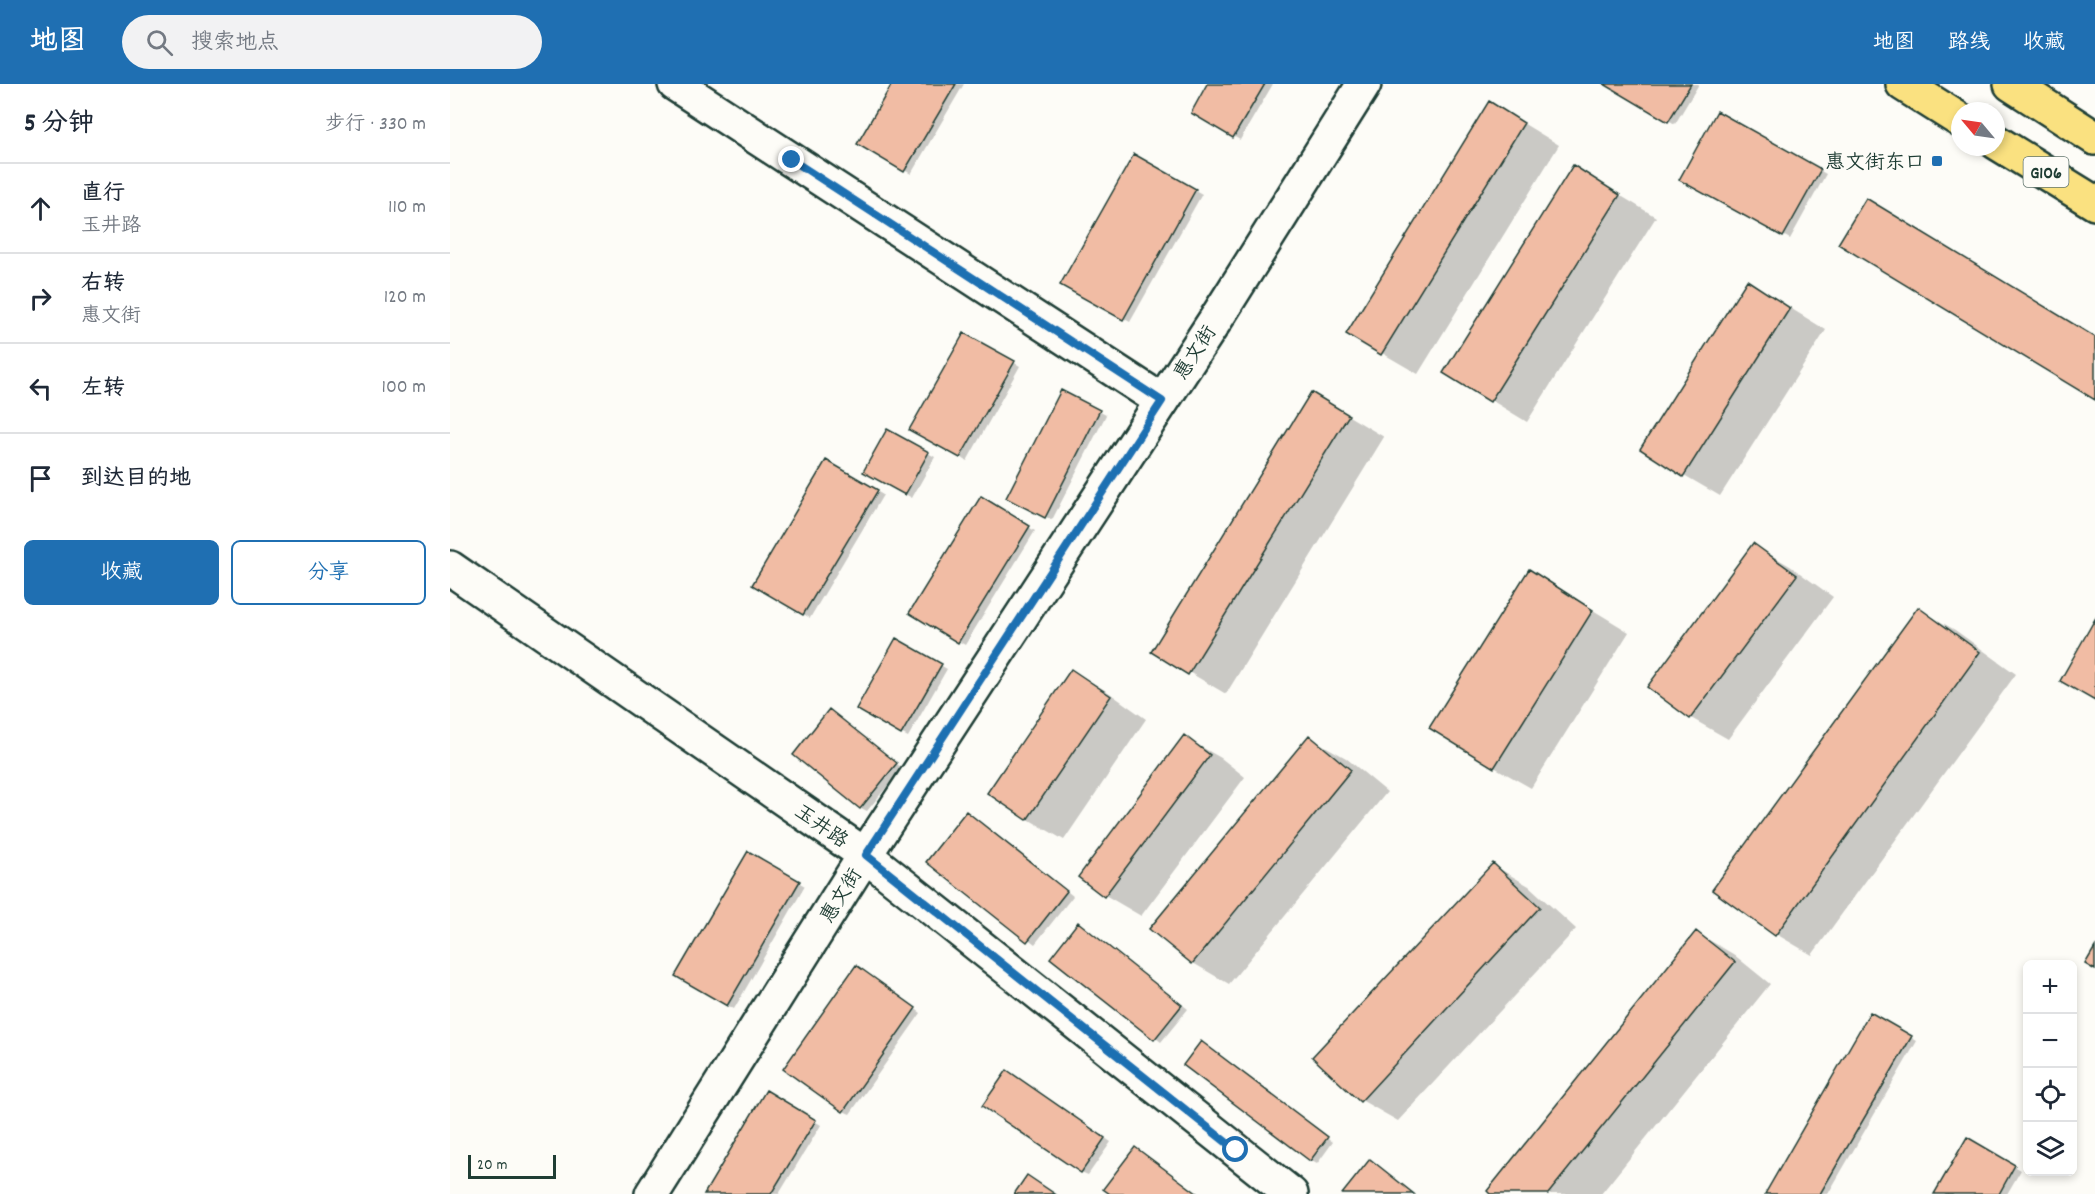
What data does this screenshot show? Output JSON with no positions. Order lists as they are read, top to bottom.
{
  "streets": {
    "highway": ["G106"],
    "street": ["惠文街", "玉井路"]
  },
  "crossings": [
    ["惠文街", "玉井路"]
  ],
  "places": {
    "transit": ["惠文街东口"]
  },
  "scale_bar": "20 m",
  "north": "top left",
  "page": {
    "header": "地图",
    "search": "搜索地点",
    "nav": ["地图", "路线", "收藏"],
    "heading": ["5 分钟", "步行 · 330 m"],
    "list": [
      ["直行", "玉井路", "110 m"],
      ["右转", "惠文街", "120 m"],
      ["左转", "100 m"],
      "到达目的地"
    ],
    "buttons": ["收藏", "分享"],
    "map_buttons": ["+", "−"],
    "scale": "20 m"
  }
}
